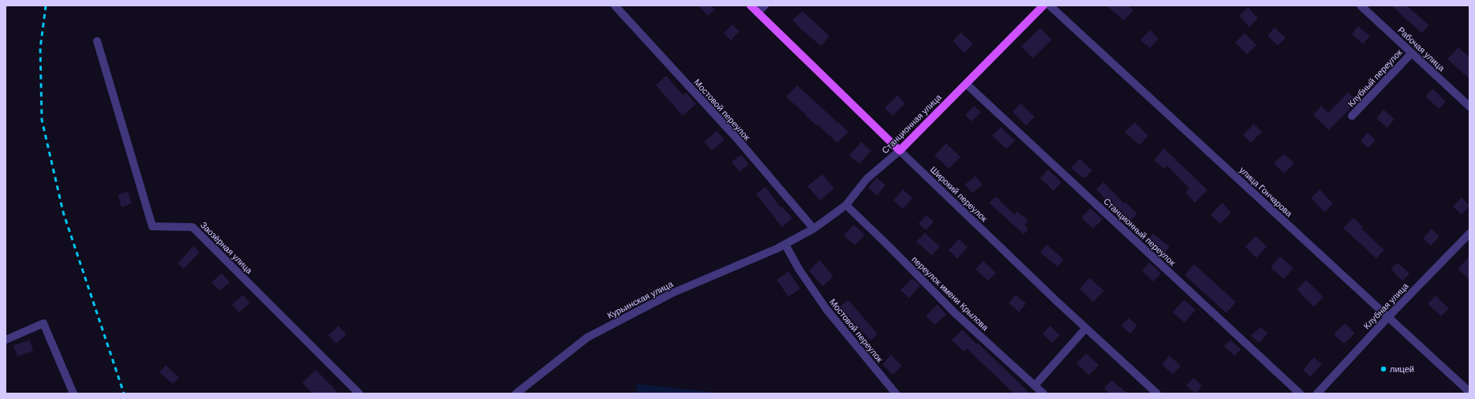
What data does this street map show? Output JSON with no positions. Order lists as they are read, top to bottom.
{
  "streets": {
    "main road": ["Станционная улица", "Широкий переулок"],
    "street": [
      "Рабочая улица",
      "Клубный переулок",
      "Мостовой переулок",
      "улица Гончарова",
      "Станционный переулок",
      "Заозёрная улица",
      "переулок имени Крылова",
      "Курьинская улица",
      "Клубная улица"
    ]
  },
  "crossings": [
    ["Рабочая улица", "Клубный переулок"],
    ["Мостовой переулок", "Станционная улица"],
    ["Мостовой переулок", "Курьинская улица"],
    ["Станционная улица", "Широкий переулок"],
    ["Станционная улица", "Станционный переулок"],
    ["Станционная улица", "переулок имени Крылова"],
    ["Станционная улица", "Курьинская улица"],
    ["улица Гончарова", "Клубная улица"]
  ],
  "places": ["лицей"]
}
